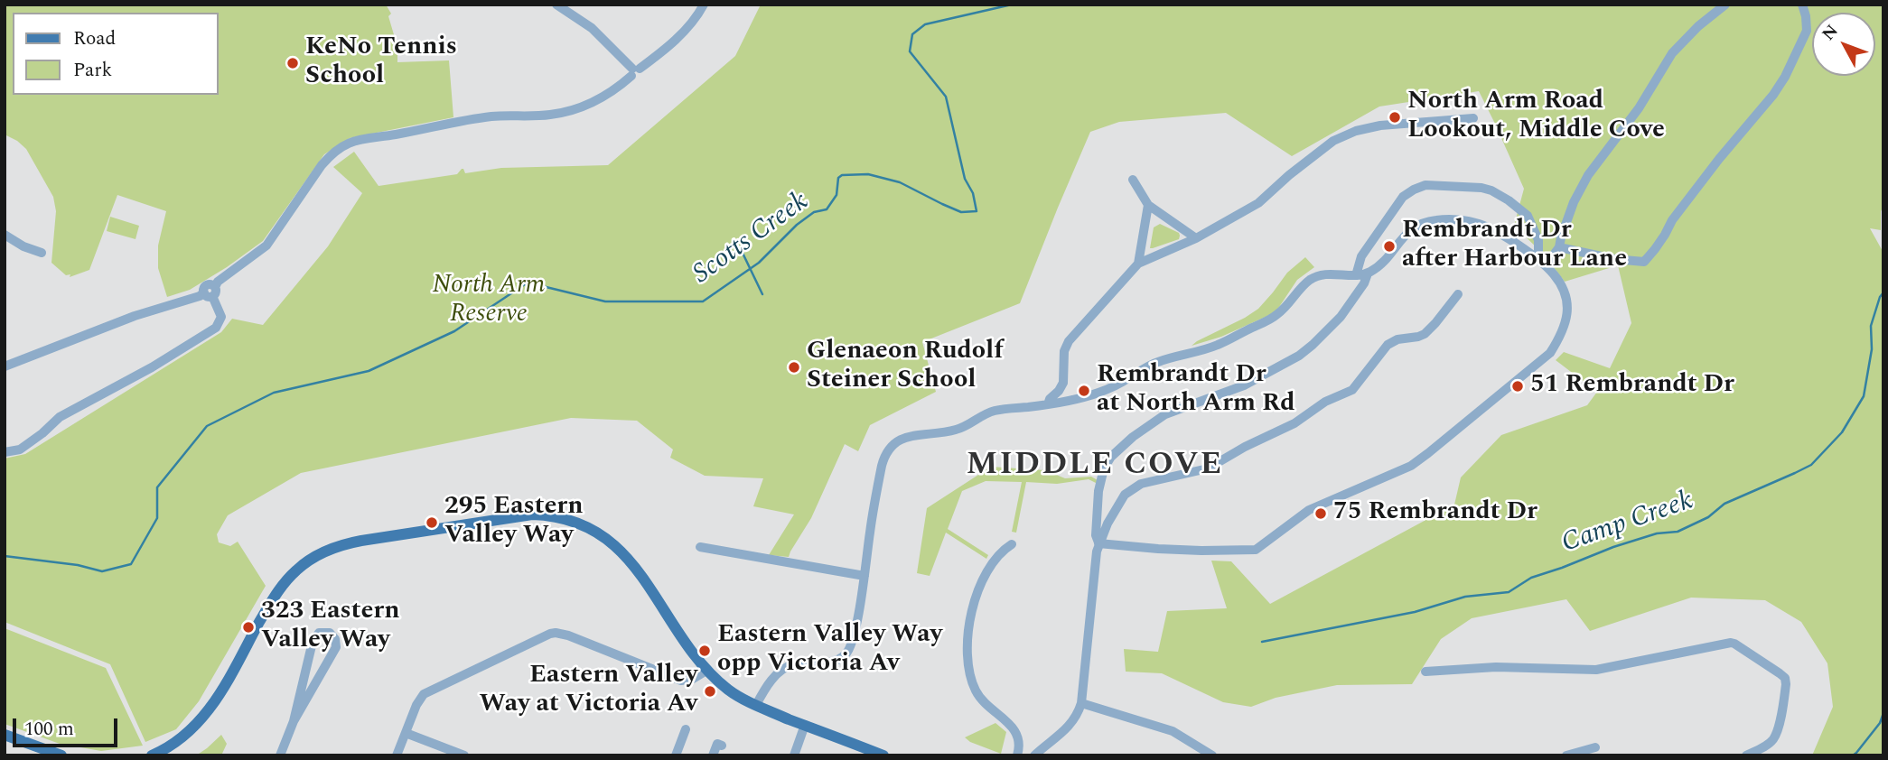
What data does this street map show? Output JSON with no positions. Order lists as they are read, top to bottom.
{
  "districts": ["MIDDLE COVE"],
  "water": ["Scotts Creek", "Camp Creek"],
  "parks": ["North Arm Reserve"],
  "places": [
    "KeNo Tennis School",
    "North Arm Road Lookout, Middle Cove",
    "Rembrandt Dr after Harbour Lane",
    "Glenaeon Rudolf Steiner School",
    "51 Rembrandt Dr",
    "Rembrandt Dr at North Arm Rd",
    "75 Rembrandt Dr",
    "295 Eastern Valley Way",
    "323 Eastern Valley Way",
    "Eastern Valley Way opp Victoria Av",
    "Eastern Valley Way at Victoria Av"
  ],
  "legend": ["Road", "Park"],
  "scale_bar": "100 m",
  "north": "top left"
}
